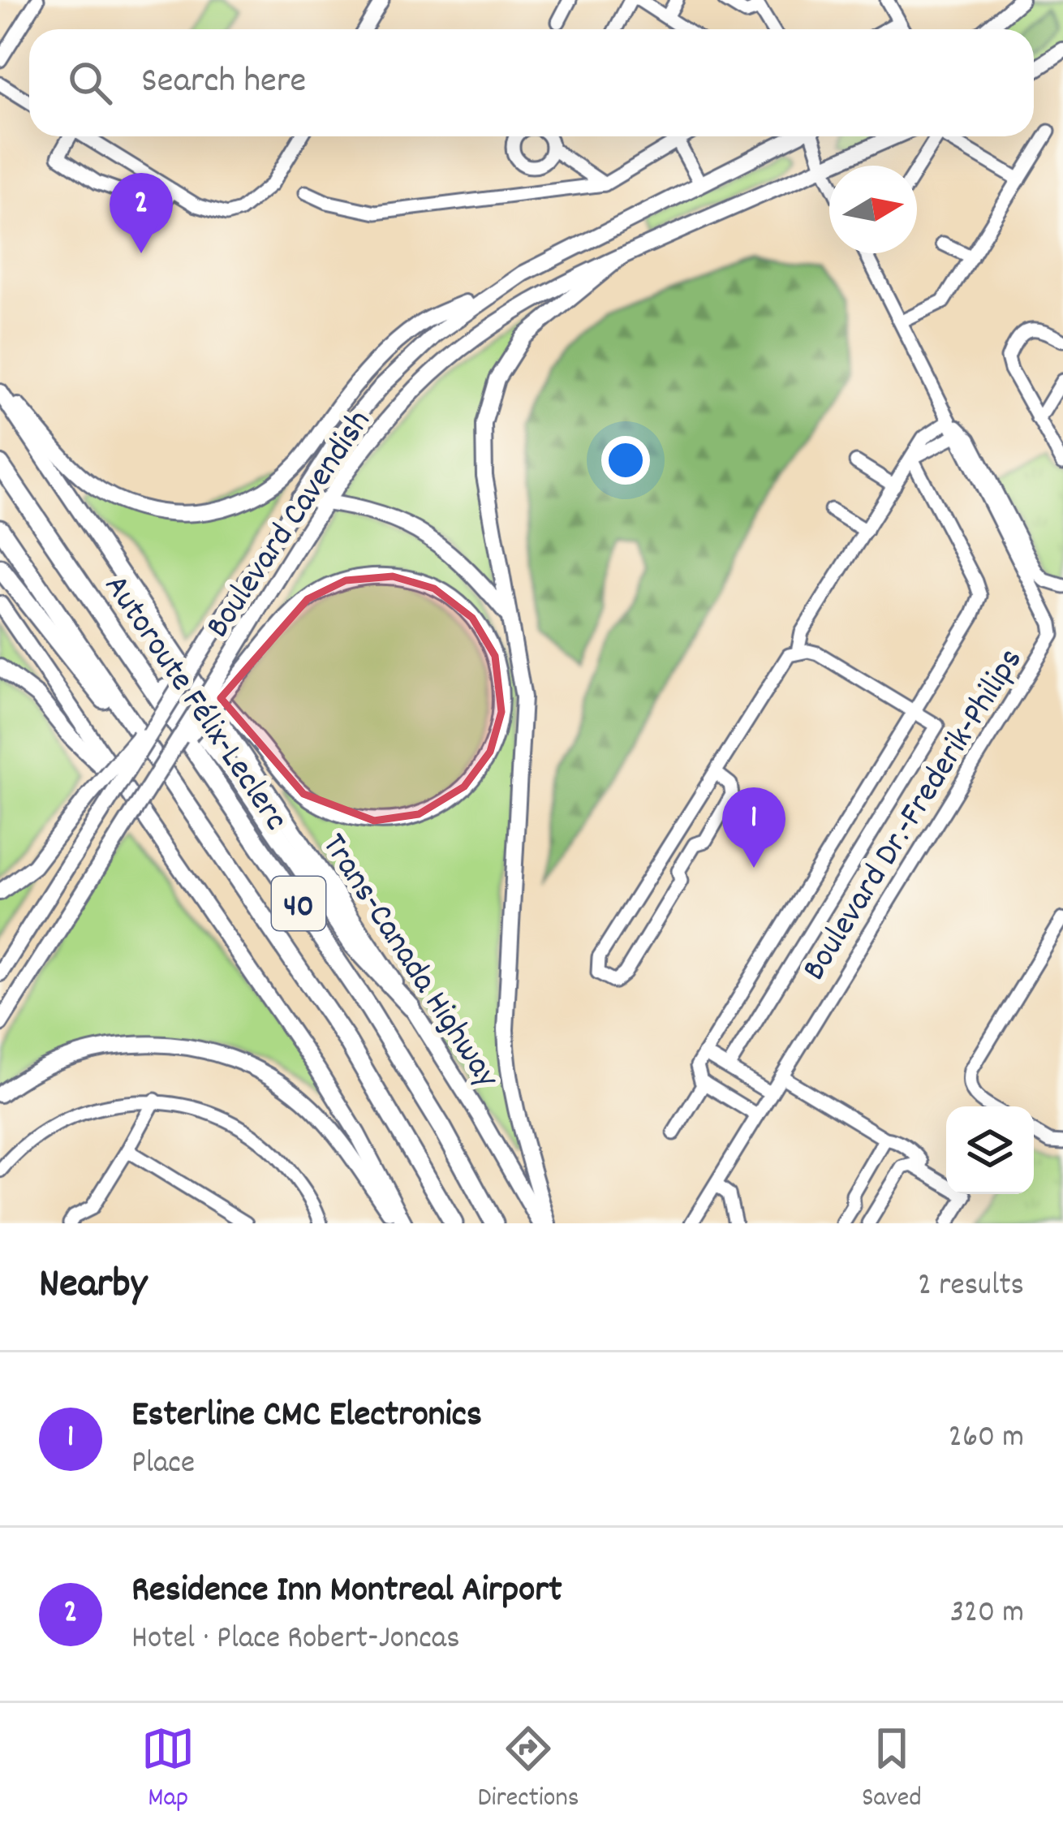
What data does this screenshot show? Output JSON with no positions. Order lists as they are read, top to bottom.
{
  "streets": {
    "highway": ["Autoroute Félix-Leclerc", "40"],
    "main road": ["Boulevard Cavendish", "Trans-Canada Highway"],
    "street": ["Boulevard Dr.-Frederik-Philips"]
  },
  "north": "right",
  "page": {
    "search": "Search here",
    "pins": ["2", "1"],
    "heading": ["Nearby", "2 results"],
    "list": [
      {
        "mark": "1",
        "name": "Esterline CMC Electronics",
        "note": "Place",
        "value": "260 m"
      },
      {
        "mark": "2",
        "name": "Residence Inn Montreal Airport",
        "note": "Hotel · Place Robert-Joncas",
        "value": "320 m"
      }
    ],
    "nav": ["Map", "Directions", "Saved"]
  }
}
